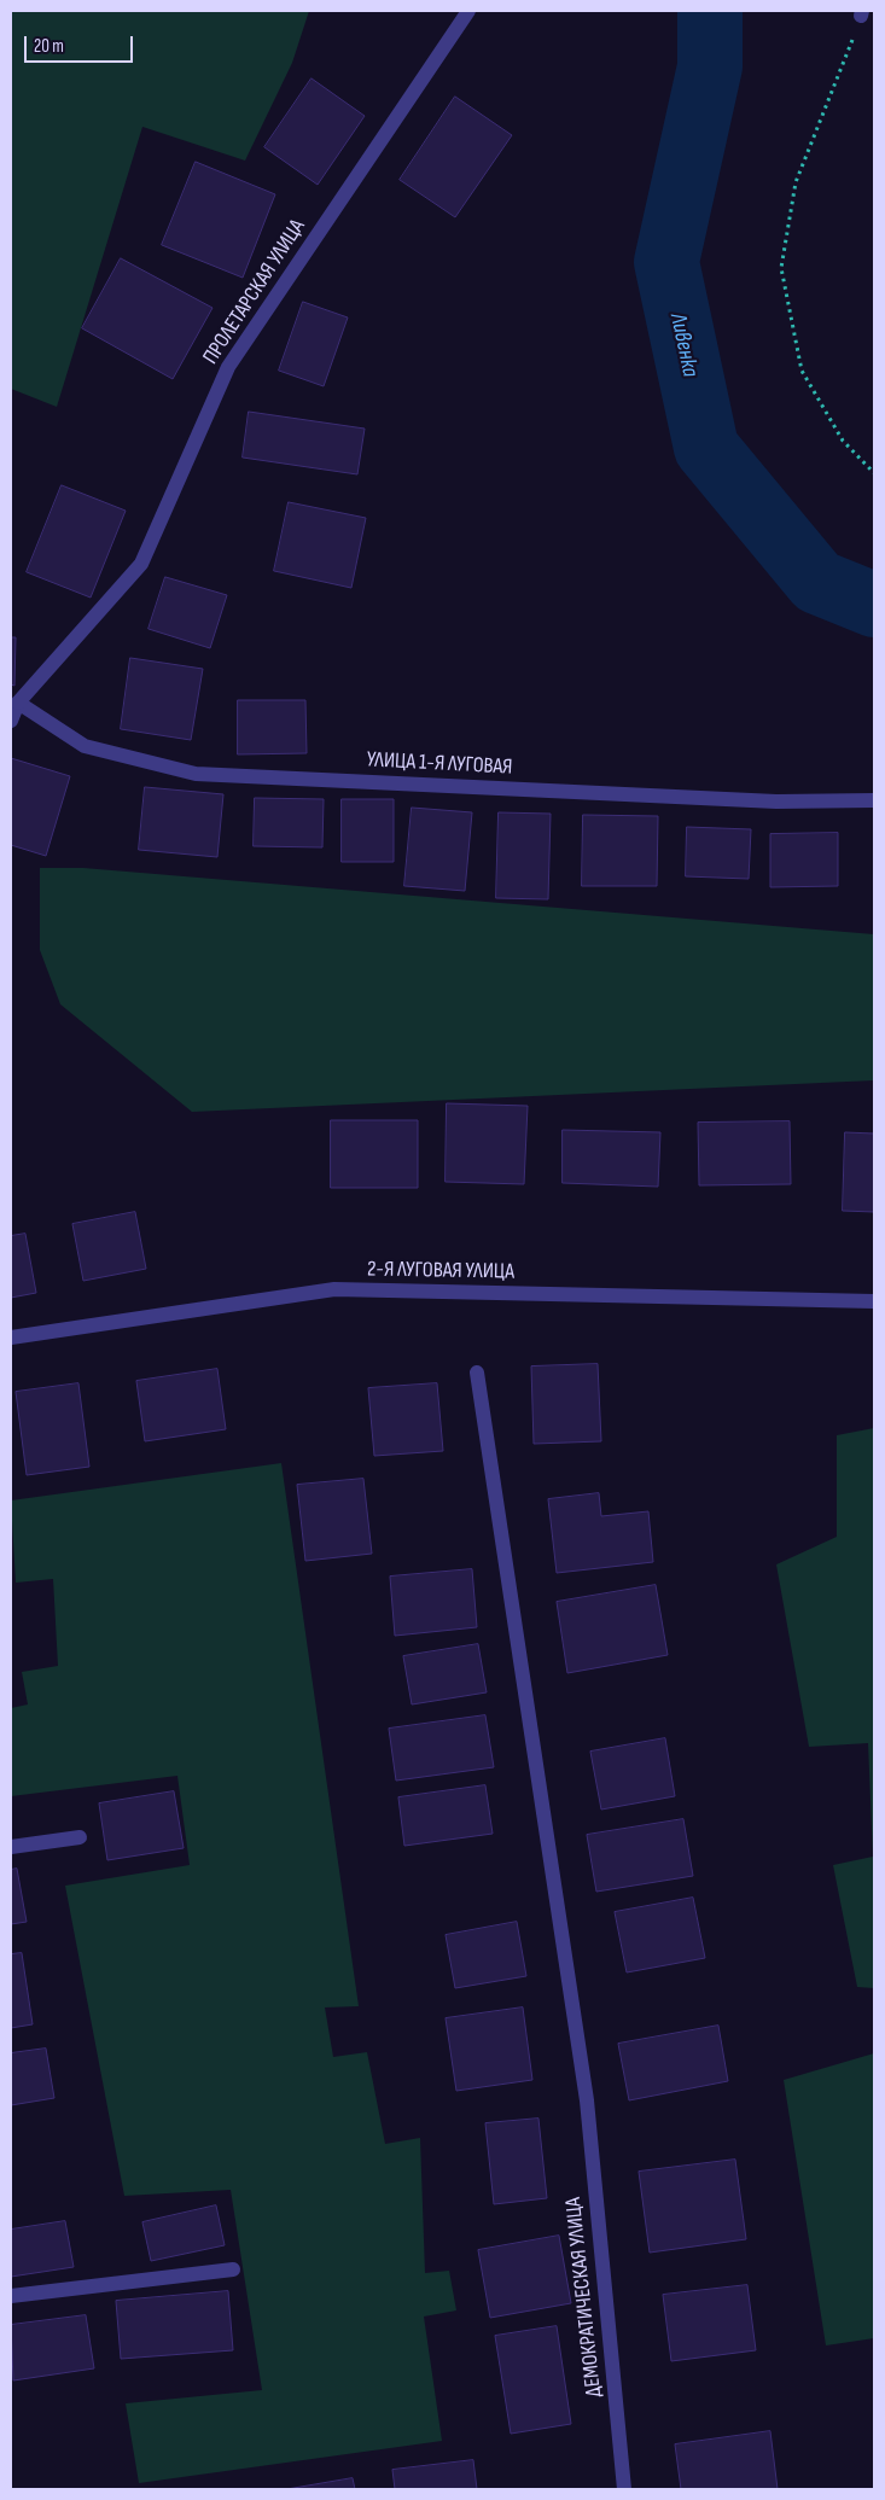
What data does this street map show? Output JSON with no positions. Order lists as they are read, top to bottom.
{
  "streets": {
    "street": [
      "ПРОЛЕТАРСКАЯ УЛИЦА",
      "УЛИЦА 1-Я ЛУГОВАЯ",
      "2-Я ЛУГОВАЯ УЛИЦА",
      "ДЕМОКРАТИЧЕСКАЯ УЛИЦА"
    ]
  },
  "crossings": [
    ["ПРОЛЕТАРСКАЯ УЛИЦА", "УЛИЦА 1-Я ЛУГОВАЯ"]
  ],
  "water": ["Ливенка"],
  "scale_bar": "20 m"
}
